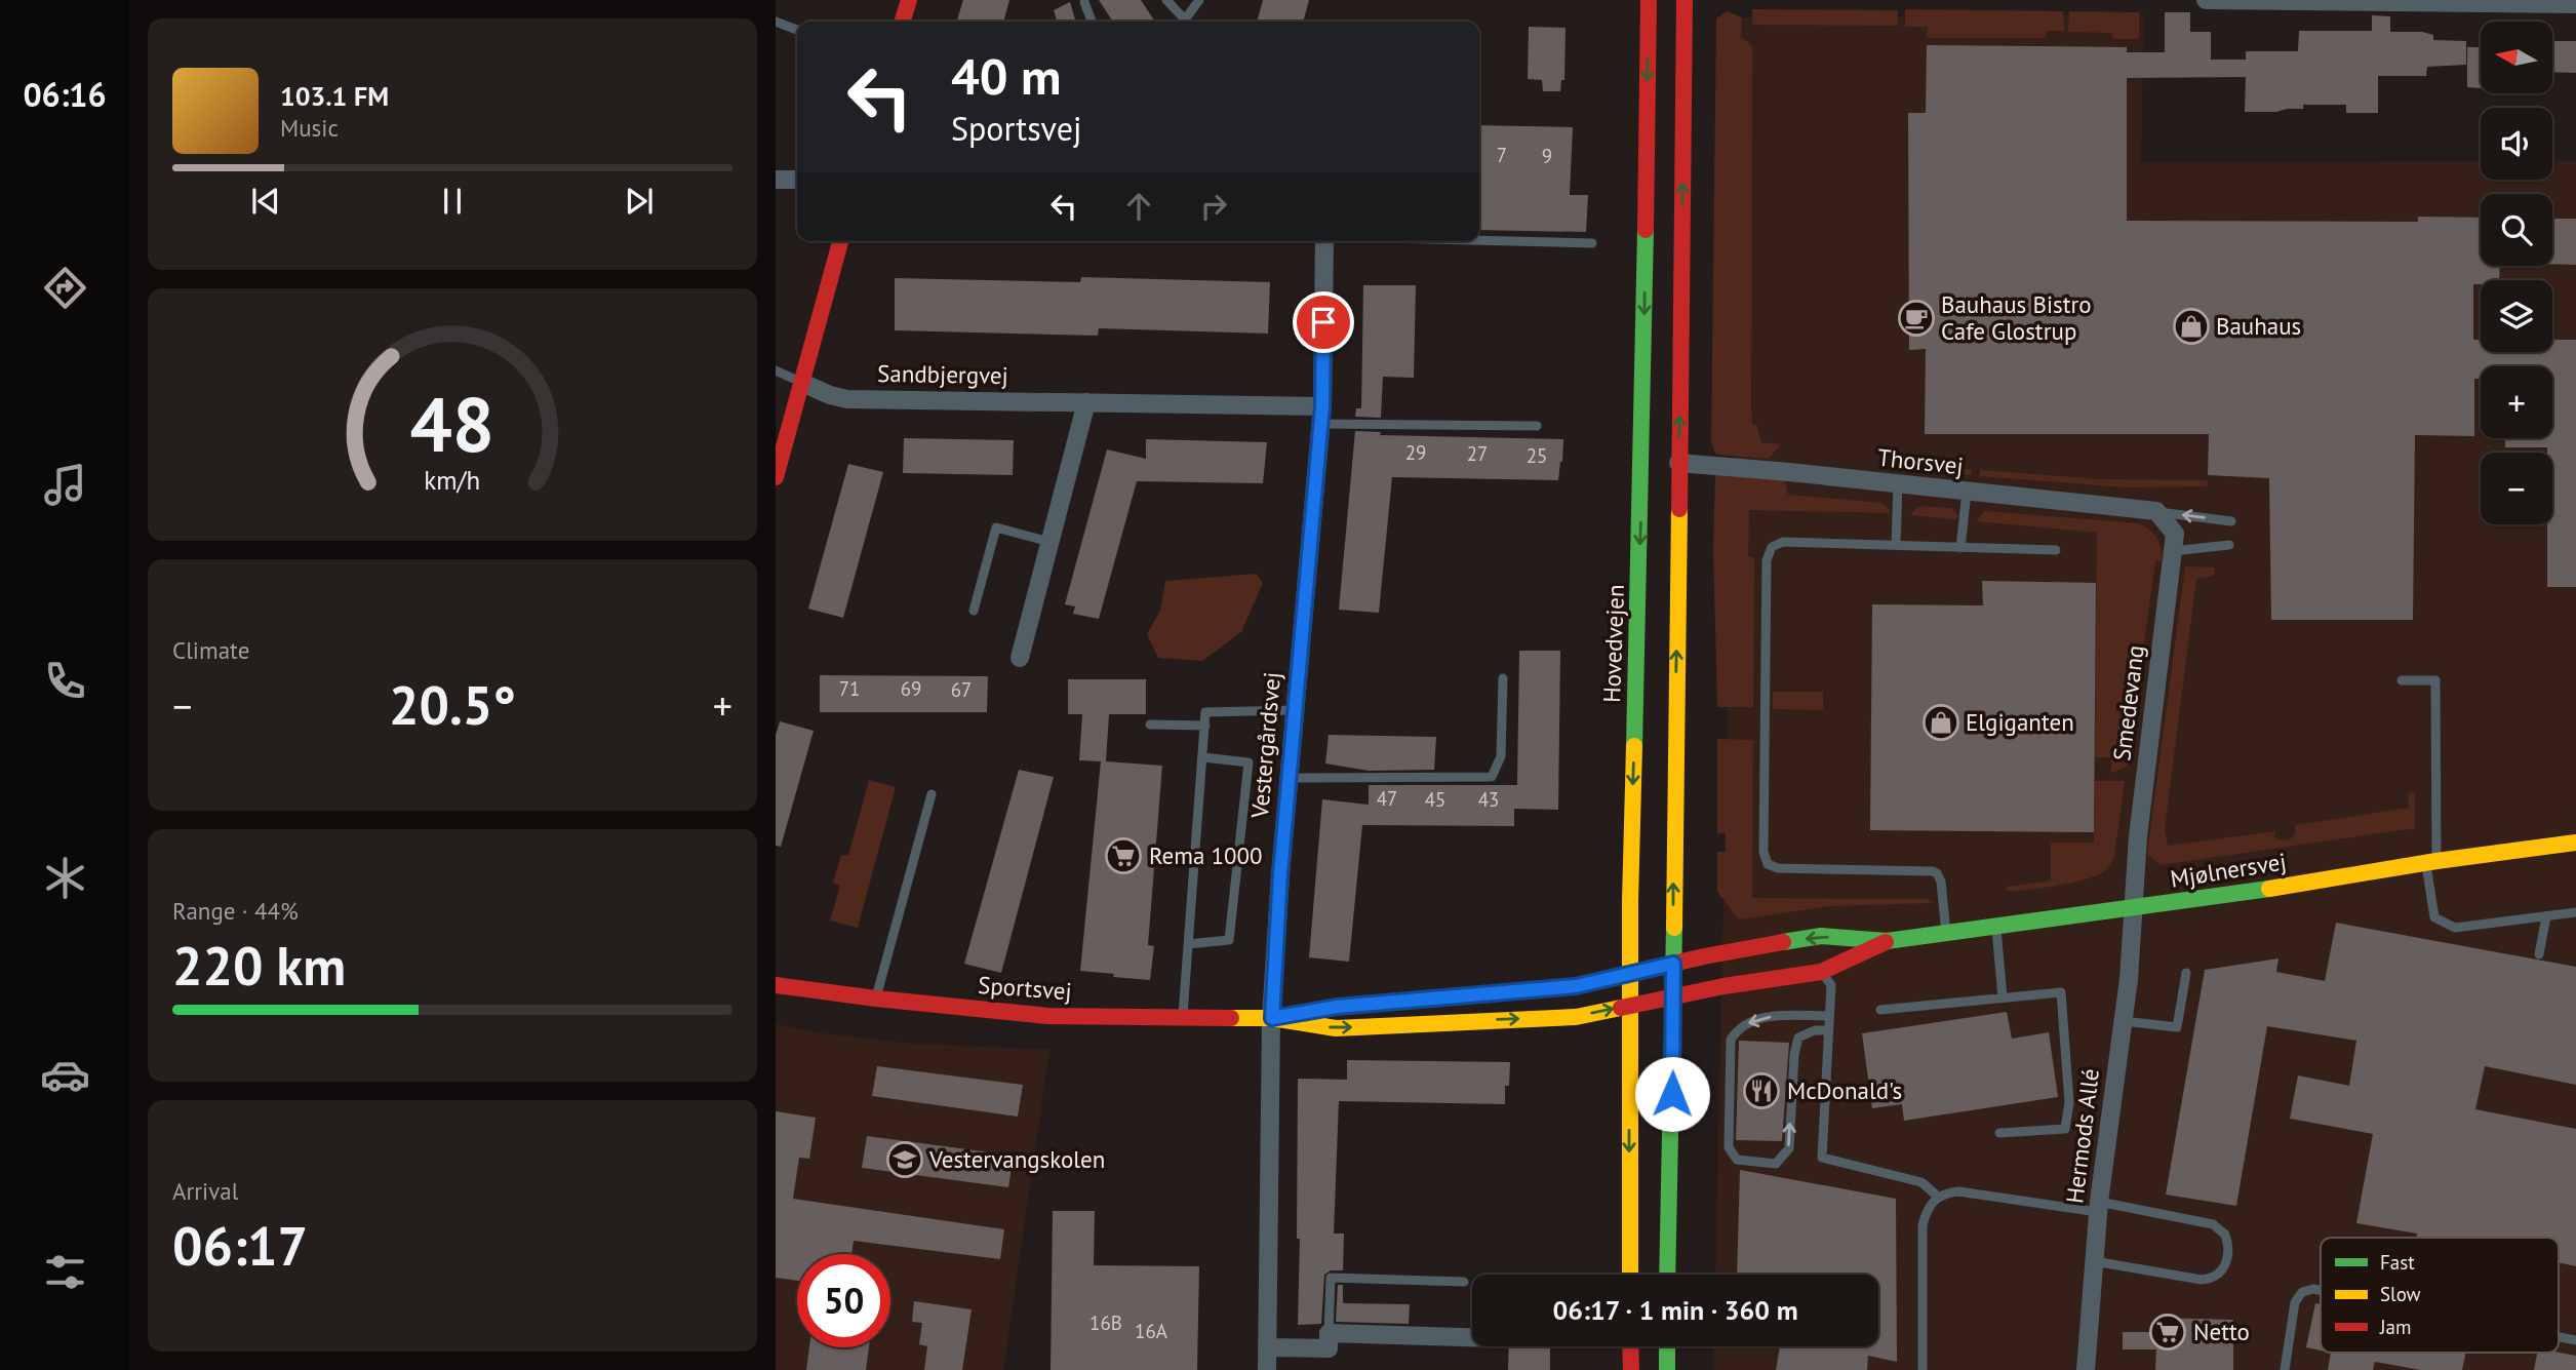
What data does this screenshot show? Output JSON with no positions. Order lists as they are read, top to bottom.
{
  "streets": {
    "street": [
      "Sandbjergvej",
      "Thorsvej",
      "Hovedvejen",
      "Smedevang",
      "Vestergårdsvej",
      "Mjølnersvej",
      "Sportsvej",
      "Hermods Allé"
    ]
  },
  "crossings": [
    ["Sandbjergvej", "Vestergårdsvej"],
    ["Thorsvej", "Smedevang"],
    ["Hovedvejen", "Sportsvej"],
    ["Smedevang", "Mjølnersvej"],
    ["Smedevang", "Hermods Allé"],
    ["Vestergårdsvej", "Sportsvej"],
    ["Mjølnersvej", "Sportsvej"],
    ["Mjølnersvej", "Hermods Allé"]
  ],
  "places": {
    "cafe": ["Bauhaus Bistro Cafe Glostrup"],
    "shop": ["Bauhaus", "Elgiganten"],
    "supermarket": ["Rema 1000", "Netto"],
    "restaurant": ["McDonald's"],
    "school or university": ["Vestervangskolen"]
  },
  "house_numbers": [
    "7",
    "9",
    "29",
    "27",
    "25",
    "71",
    "69",
    "67",
    "47",
    "45",
    "43",
    "16B",
    "16A"
  ],
  "legend": ["Fast", "Slow", "Jam"],
  "north": "left",
  "page": {
    "tabs": "06:16",
    "map_buttons": ["+", "−"],
    "turn": ["40 m", "Sportsvej"],
    "song": ["103.1 FM", "Music"],
    "tile": [
      "Climate",
      ["Range · 44%", "220 km"],
      ["Arrival", "06:17"]
    ],
    "heat": ["−", "20.5°", "+"],
    "limit": "50",
    "trip": "06:17 · 1 min · 360 m",
    "gauge": ["48", "km/h"]
  }
}
